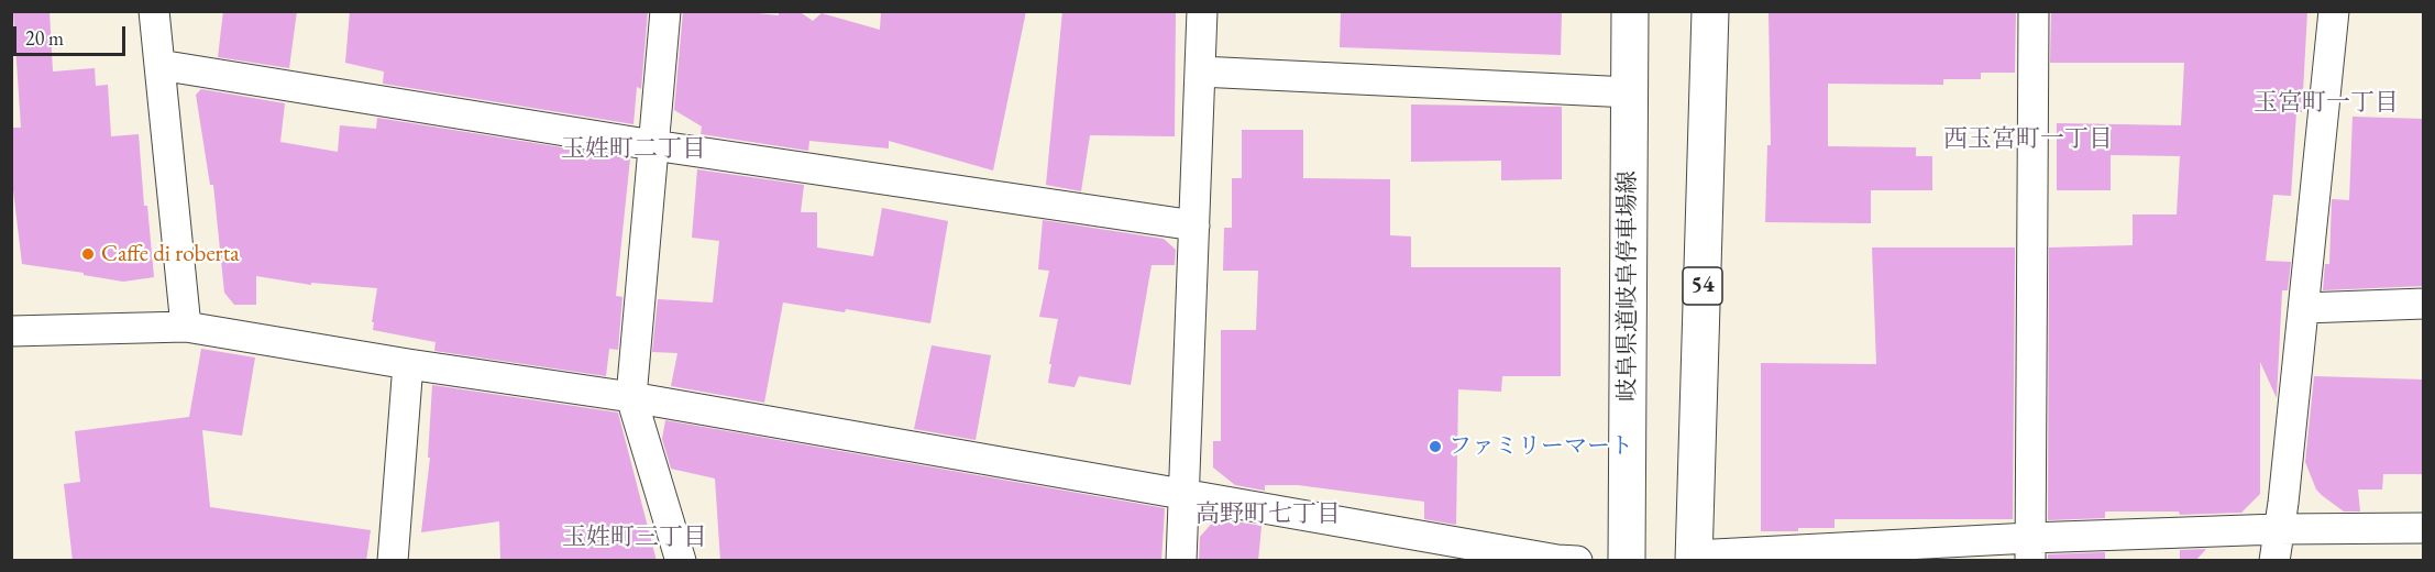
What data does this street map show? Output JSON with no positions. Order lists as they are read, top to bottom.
{
  "streets": {
    "main road": ["岐阜県道岐阜停車場線", "54"]
  },
  "districts": [
    "玉宮町一丁目",
    "西玉宮町一丁目",
    "玉姓町二丁目",
    "高野町七丁目",
    "玉姓町三丁目"
  ],
  "places": ["Caffe di roberta", "ファミリーマート"],
  "scale_bar": "20 m"
}
